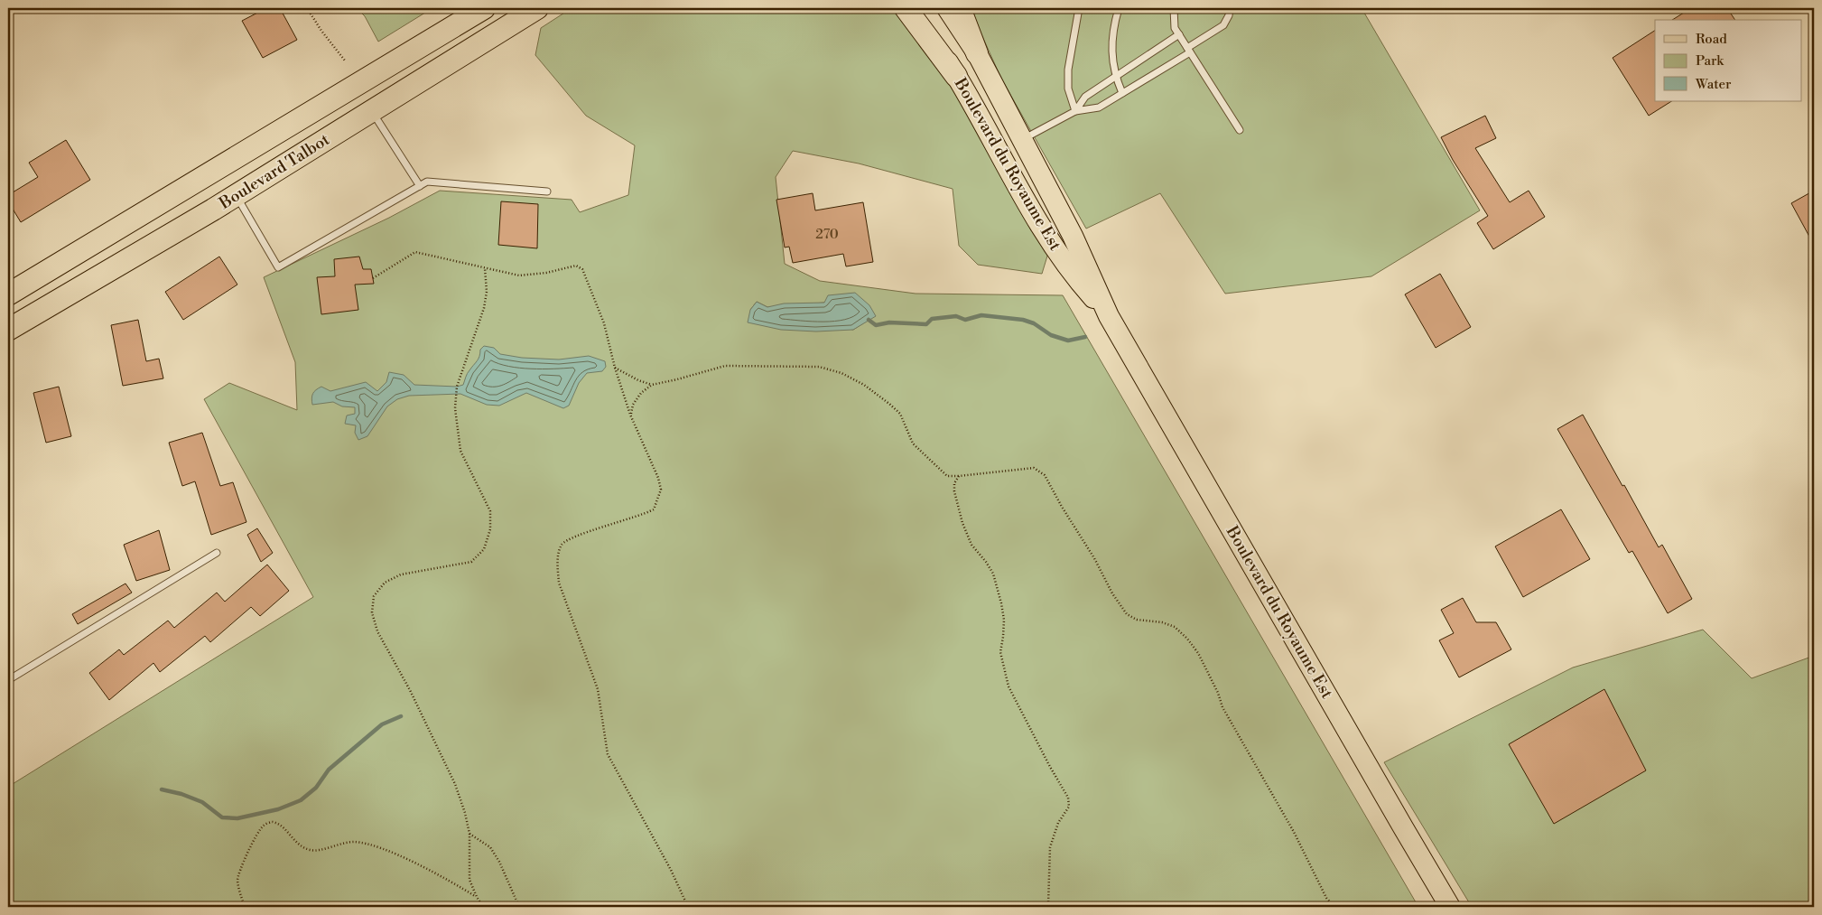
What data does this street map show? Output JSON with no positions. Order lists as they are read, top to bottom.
{
  "streets": {
    "highway": ["Boulevard Talbot"],
    "main road": ["Boulevard du Royaume Est"]
  },
  "house_numbers": ["270"],
  "legend": ["Road", "Park", "Water"]
}
